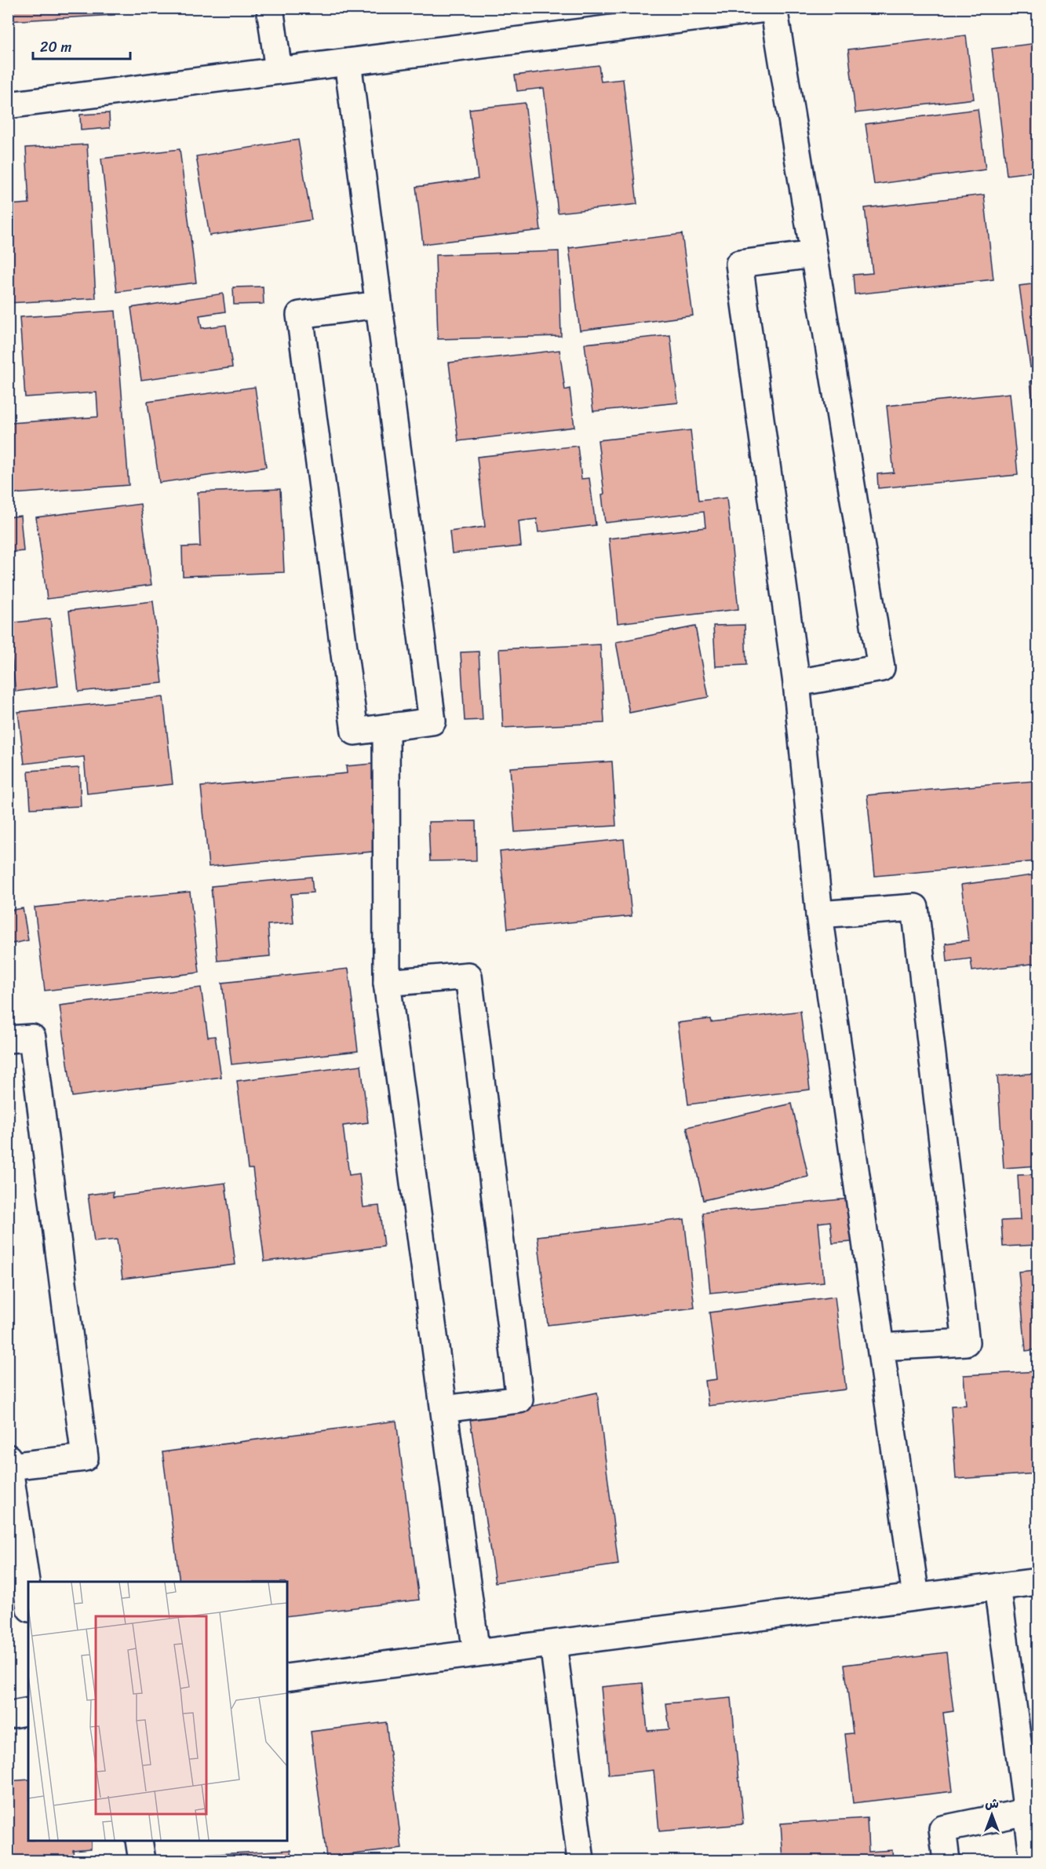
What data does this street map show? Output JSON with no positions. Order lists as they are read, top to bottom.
{
  "scale_bar": "20 m",
  "north": "top"
}
